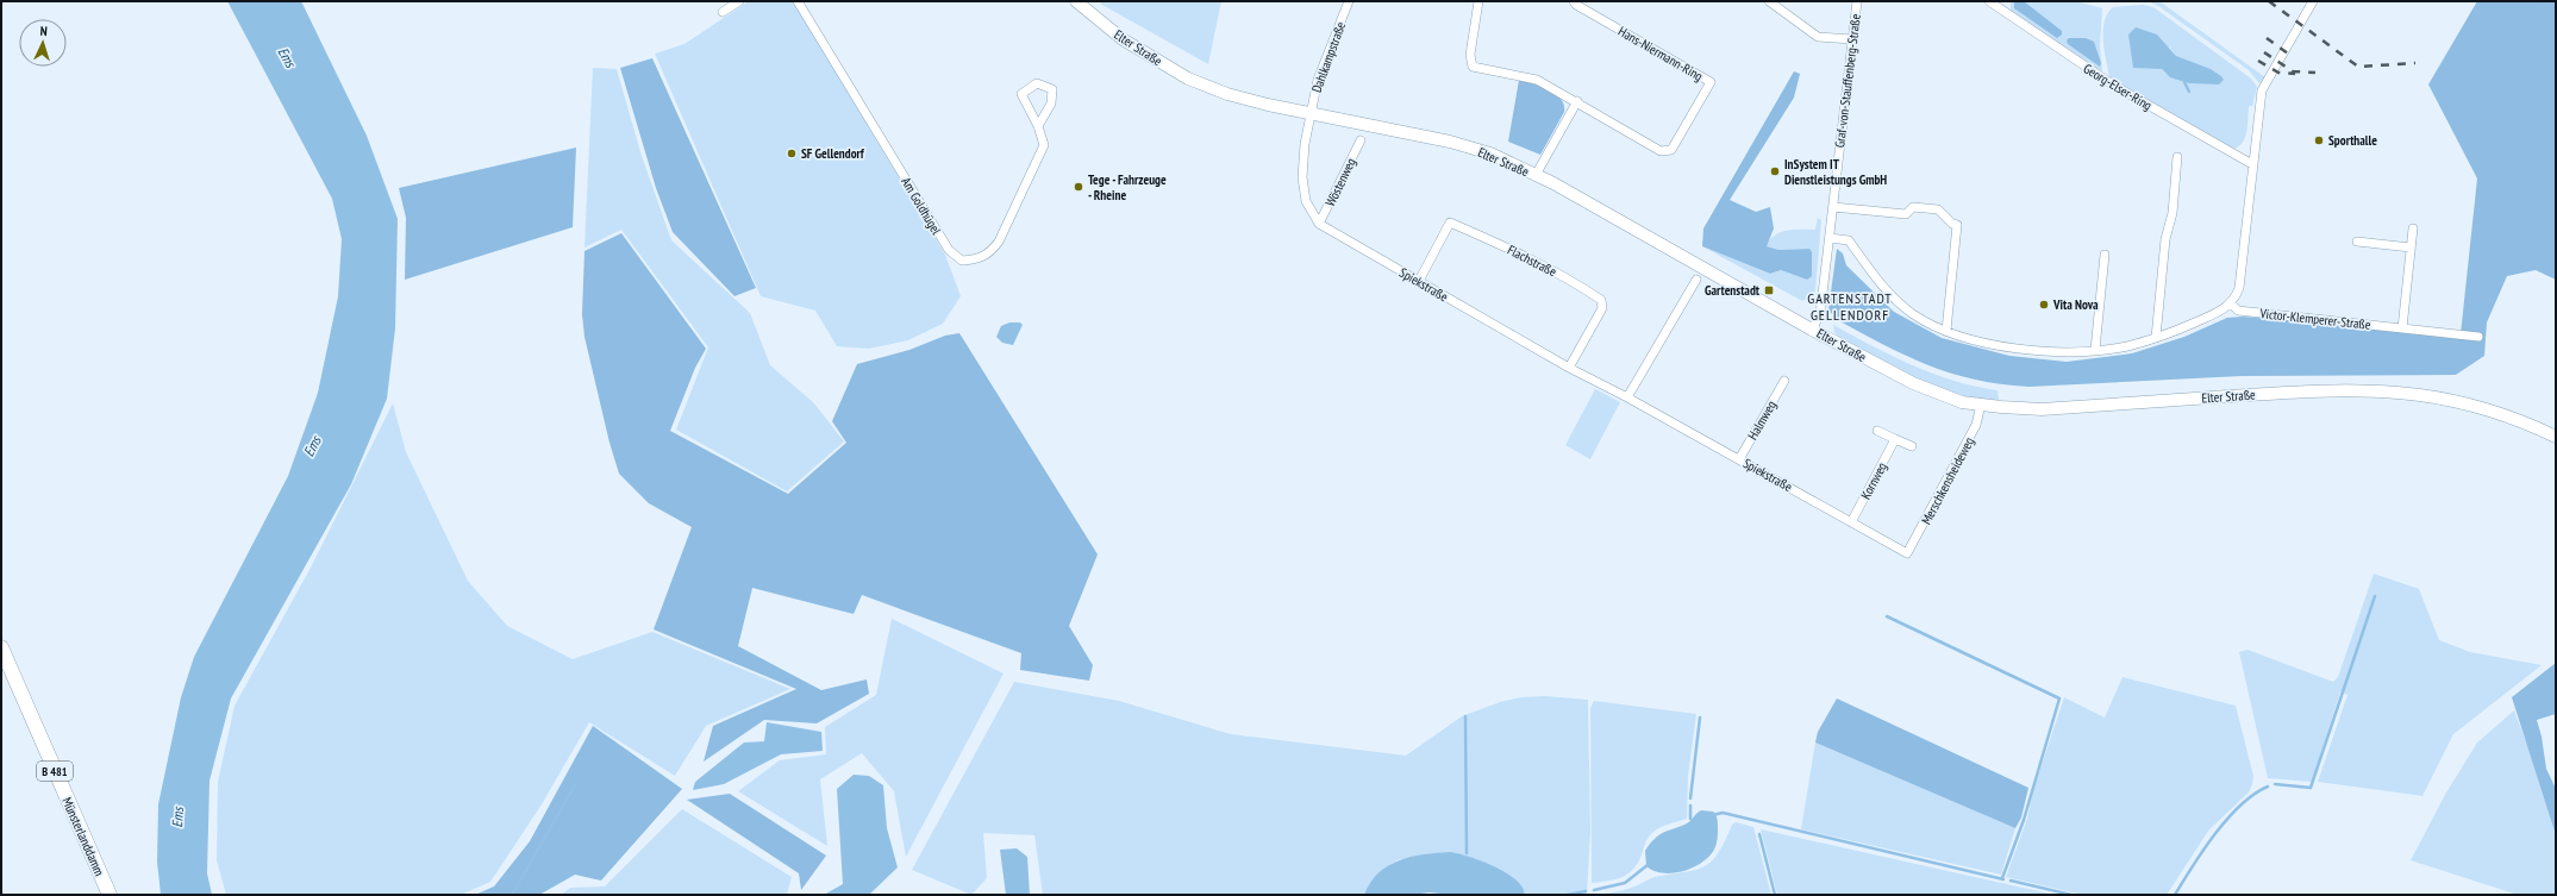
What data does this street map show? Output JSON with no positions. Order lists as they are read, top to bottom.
{
  "streets": {
    "main road": ["Elter Straße", "B 481", "Münsterlanddamm"],
    "street": [
      "Hans-Niermann-Ring",
      "Dahlkampstraße",
      "Graf-von-Stauffenberg-Straße",
      "Georg-Elser-Ring",
      "Wöstenweg",
      "Am Goldhügel",
      "Flachstraße",
      "Spiekstraße",
      "Victor-Klemperer-Straße",
      "Halmweg",
      "Kornweg",
      "Merschkensheideweg"
    ]
  },
  "crossings": [
    ["Elter Straße", "Dahlkampstraße"],
    ["Elter Straße", "Graf-von-Stauffenberg-Straße"],
    ["Elter Straße", "Merschkensheideweg"],
    ["Wöstenweg", "Spiekstraße"],
    ["Flachstraße", "Spiekstraße"],
    ["Spiekstraße", "Halmweg"],
    ["Spiekstraße", "Kornweg"],
    ["Spiekstraße", "Merschkensheideweg"]
  ],
  "districts": ["GARTENSTADT GELLENDORF"],
  "water": ["Ems"],
  "places": {
    "other": [
      "Sporthalle",
      "SF Gellendorf",
      "InSystem IT Dienstleistungs GmbH",
      "Tege - Fahrzeuge - Rheine",
      "Vita Nova"
    ],
    "transit": ["Gartenstadt"]
  },
  "north": "top"
}
